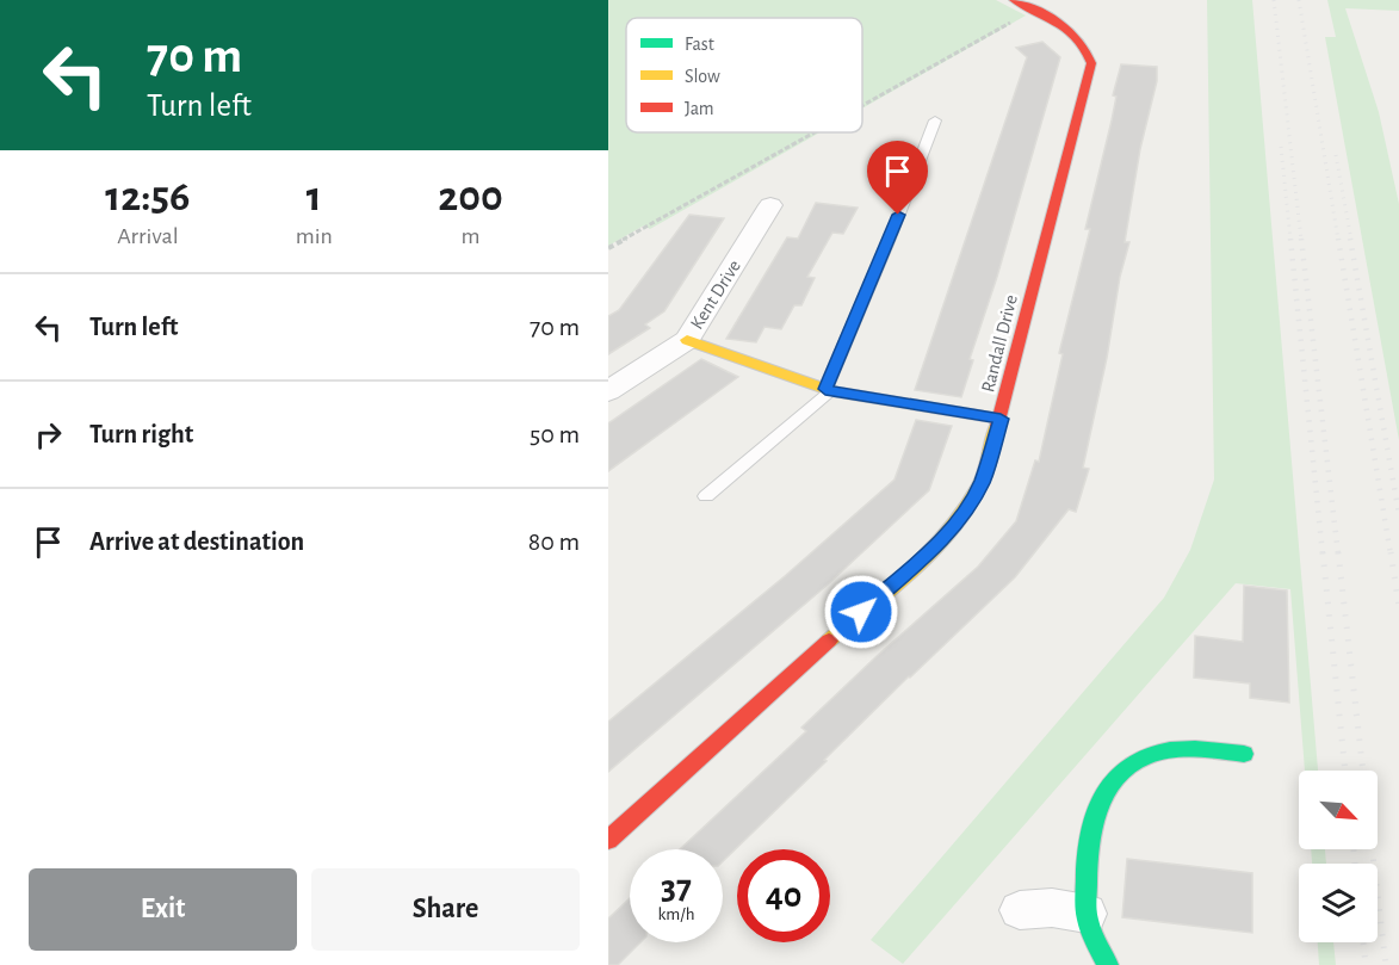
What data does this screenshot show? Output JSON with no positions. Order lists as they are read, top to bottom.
{
  "streets": {
    "street": ["Kent Drive", "Randall Drive"]
  },
  "legend": ["Fast", "Slow", "Jam"],
  "north": "bottom right",
  "page": {
    "turn": ["70 m", "Turn left"],
    "eta": [
      "12:56",
      "Arrival",
      "1",
      "min",
      "200",
      "m"
    ],
    "list": [
      {
        "name": "Turn left",
        "value": "70 m"
      },
      {
        "name": "Turn right",
        "value": "50 m"
      },
      {
        "name": "Arrive at destination",
        "value": "80 m"
      }
    ],
    "speed": "37 km/h",
    "limit": "40",
    "buttons": ["Exit", "Share"]
  }
}
